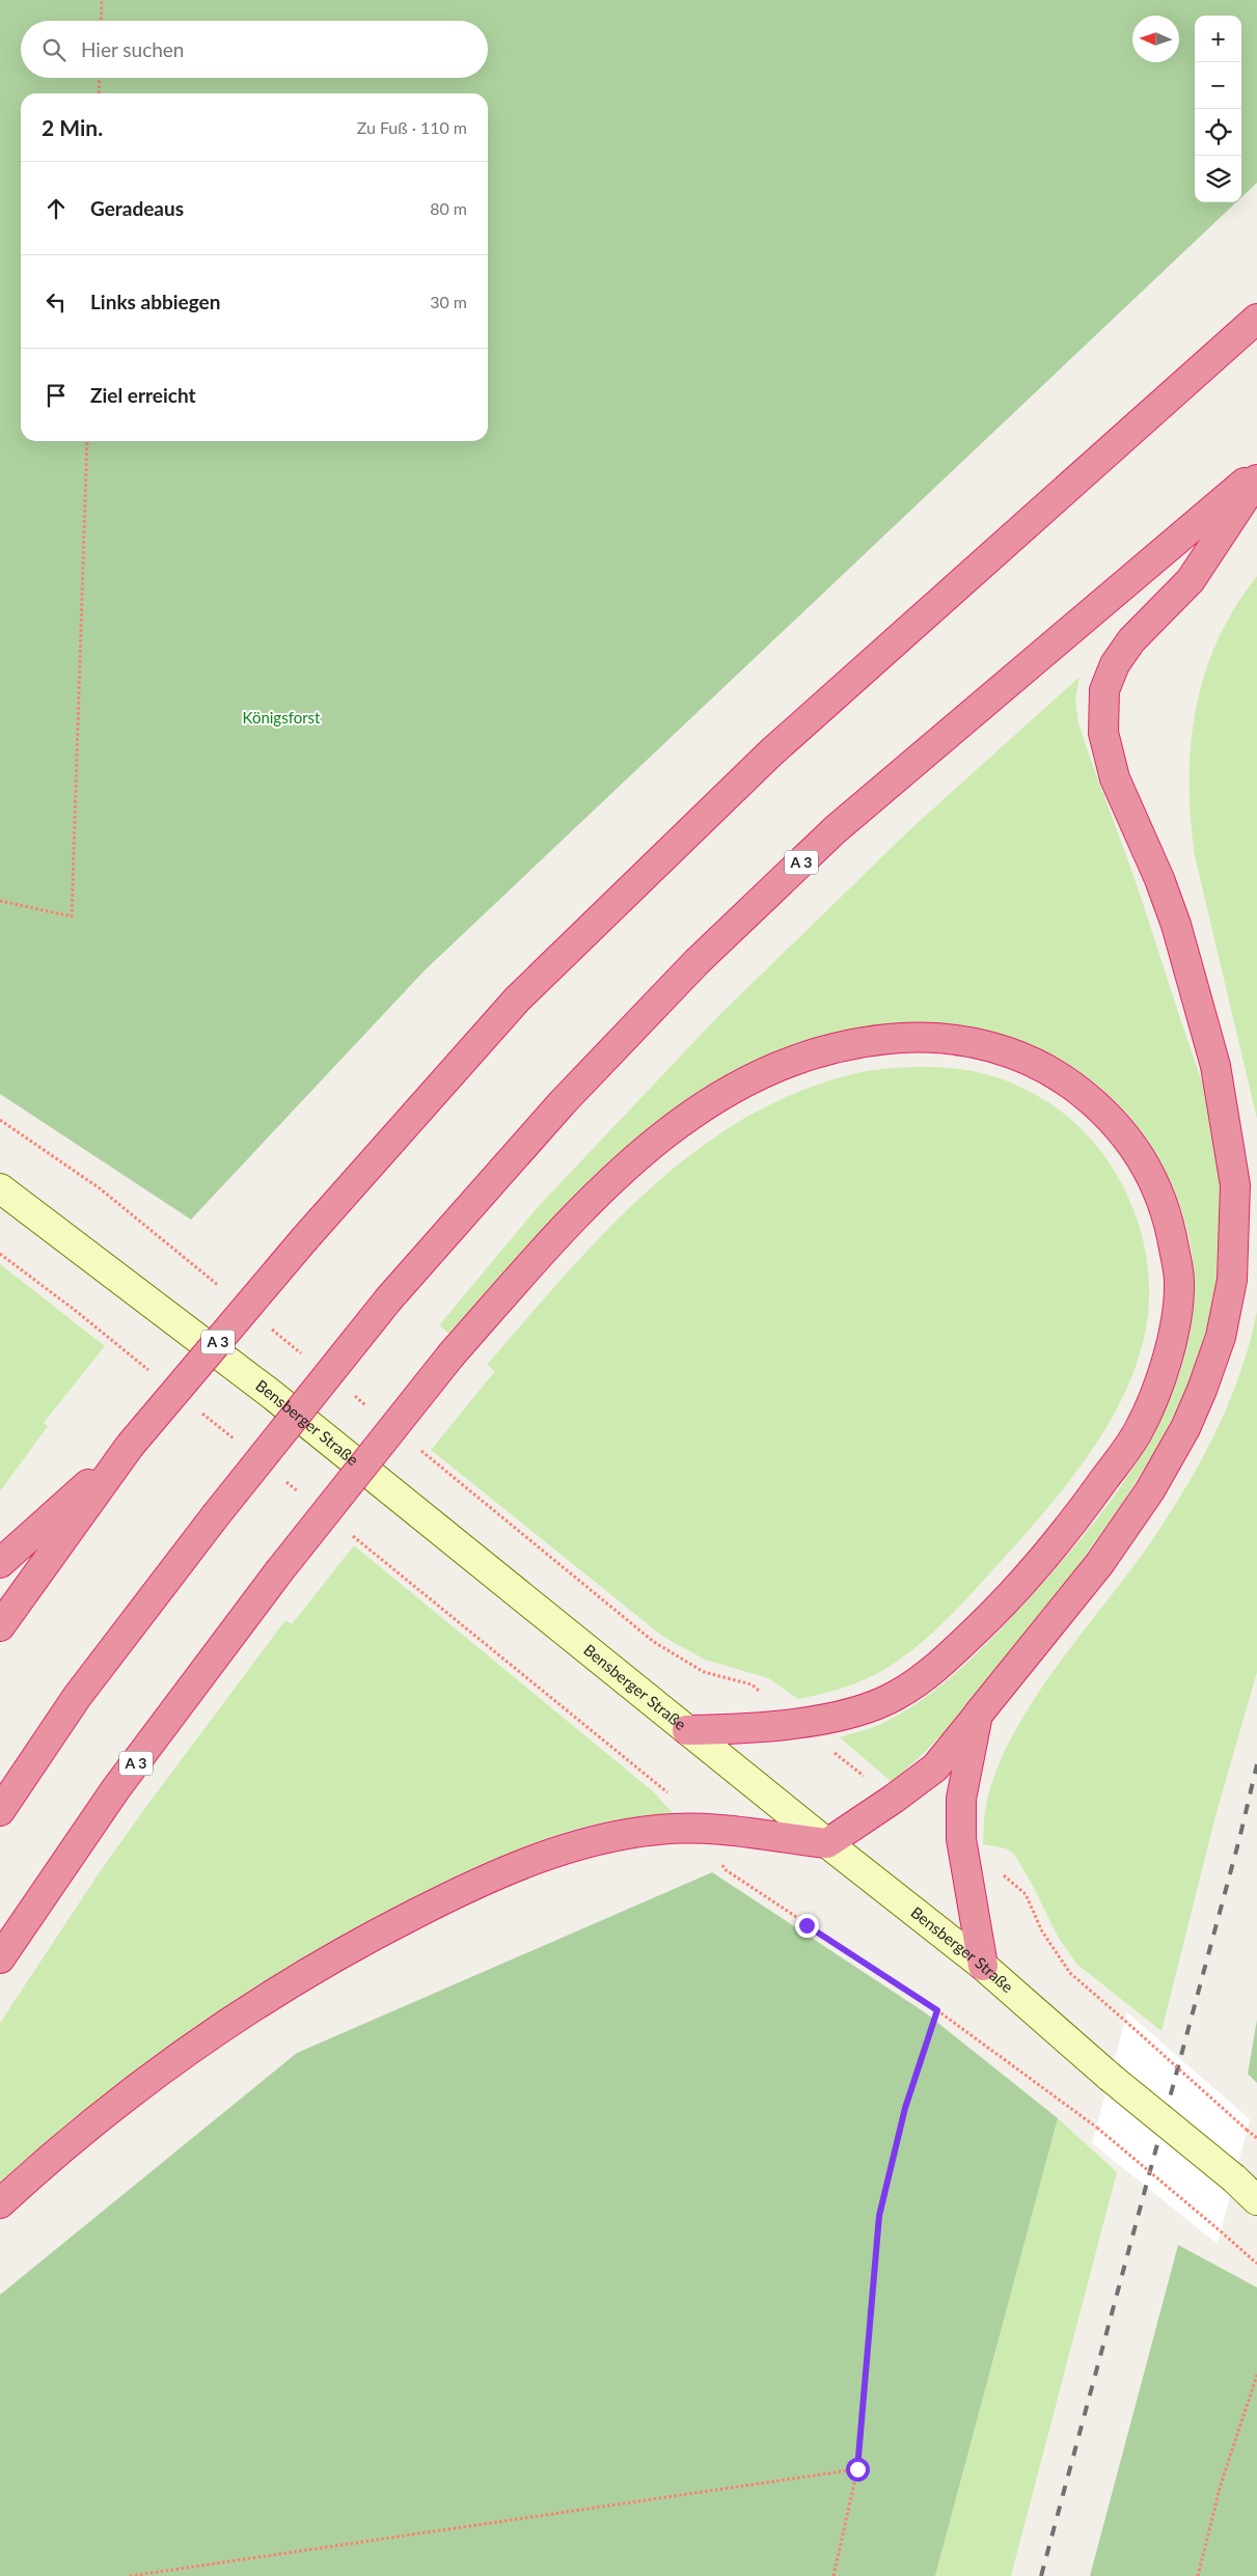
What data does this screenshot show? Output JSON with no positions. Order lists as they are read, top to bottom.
{
  "streets": {
    "highway": ["A 3"],
    "main road": ["Bensberger Straße"]
  },
  "parks": ["Königsforst"],
  "north": "left",
  "page": {
    "map_buttons": ["+", "−"],
    "search": "Hier suchen",
    "heading": ["2 Min.", "Zu Fuß · 110 m"],
    "list": [
      ["Geradeaus", "80 m"],
      ["Links abbiegen", "30 m"],
      "Ziel erreicht"
    ]
  }
}
